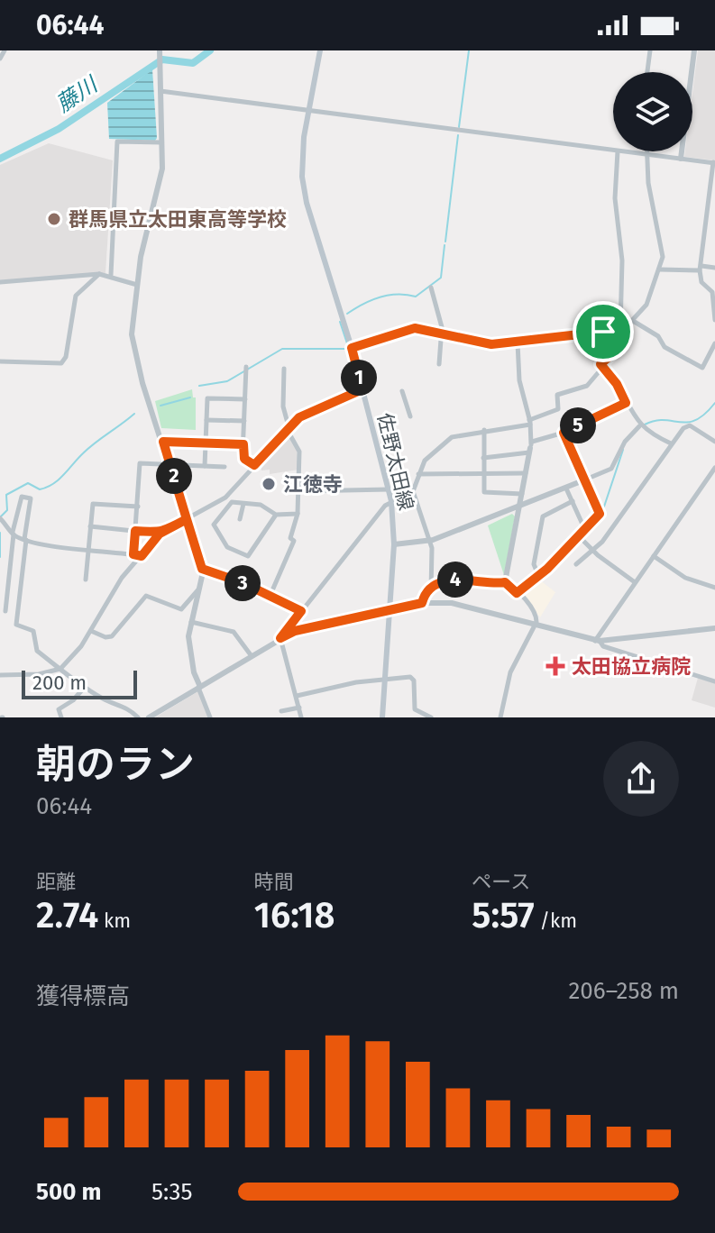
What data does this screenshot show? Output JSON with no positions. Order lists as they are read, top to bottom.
{
  "streets": {
    "main road": ["佐野太田線"]
  },
  "water": ["藤川"],
  "places": {
    "other": ["群馬県立太田東高等学校", "江徳寺"],
    "health": ["太田協立病院"]
  },
  "scale_bar": "200 m",
  "page": {
    "status": "06:44",
    "pins": [
      "1",
      "5",
      "2",
      "4",
      "3"
    ],
    "scale": "200 m",
    "heading": ["朝のラン", "06:44"],
    "stats": [
      ["距離", "2.74 km"],
      ["時間", "16:18"],
      ["ペース", "5:57 /km"]
    ],
    "chart": ["獲得標高", "206–258 m"],
    "list": [
      {
        "name": "500 m",
        "note": "5:35"
      }
    ]
  }
}
